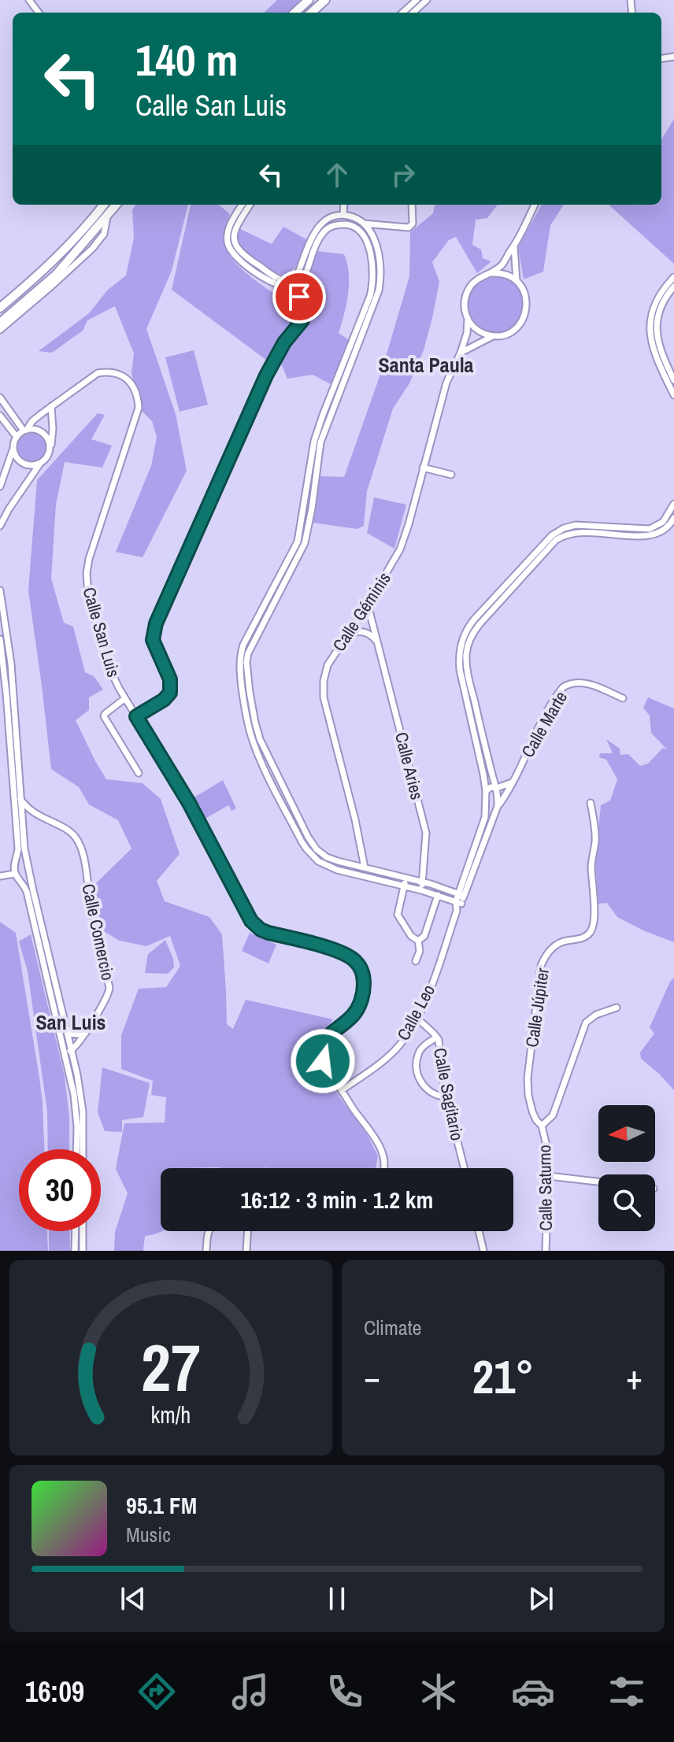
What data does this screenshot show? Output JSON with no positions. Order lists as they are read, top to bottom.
{
  "streets": {
    "street": [
      "Calle Géminis",
      "Calle San Luis",
      "Calle Marte",
      "Calle Aries",
      "Calle Comercio",
      "Calle Júpiter",
      "Calle Leo",
      "Calle Sagitario",
      "Calle Saturno"
    ]
  },
  "crossings": [
    ["Calle Géminis", "Calle Aries"],
    ["Calle San Luis", "Calle Leo"],
    ["Calle Júpiter", "Calle Saturno"],
    ["Calle Leo", "Calle Sagitario"]
  ],
  "districts": ["Santa Paula", "San Luis"],
  "north": "left",
  "page": {
    "turn": ["140 m", "Calle San Luis"],
    "limit": "30",
    "trip": "16:12 · 3 min · 1.2 km",
    "tile": "Climate",
    "heat": ["−", "21°", "+"],
    "song": ["95.1 FM", "Music"],
    "tabs": "16:09",
    "gauge": ["27", "km/h"]
  }
}
